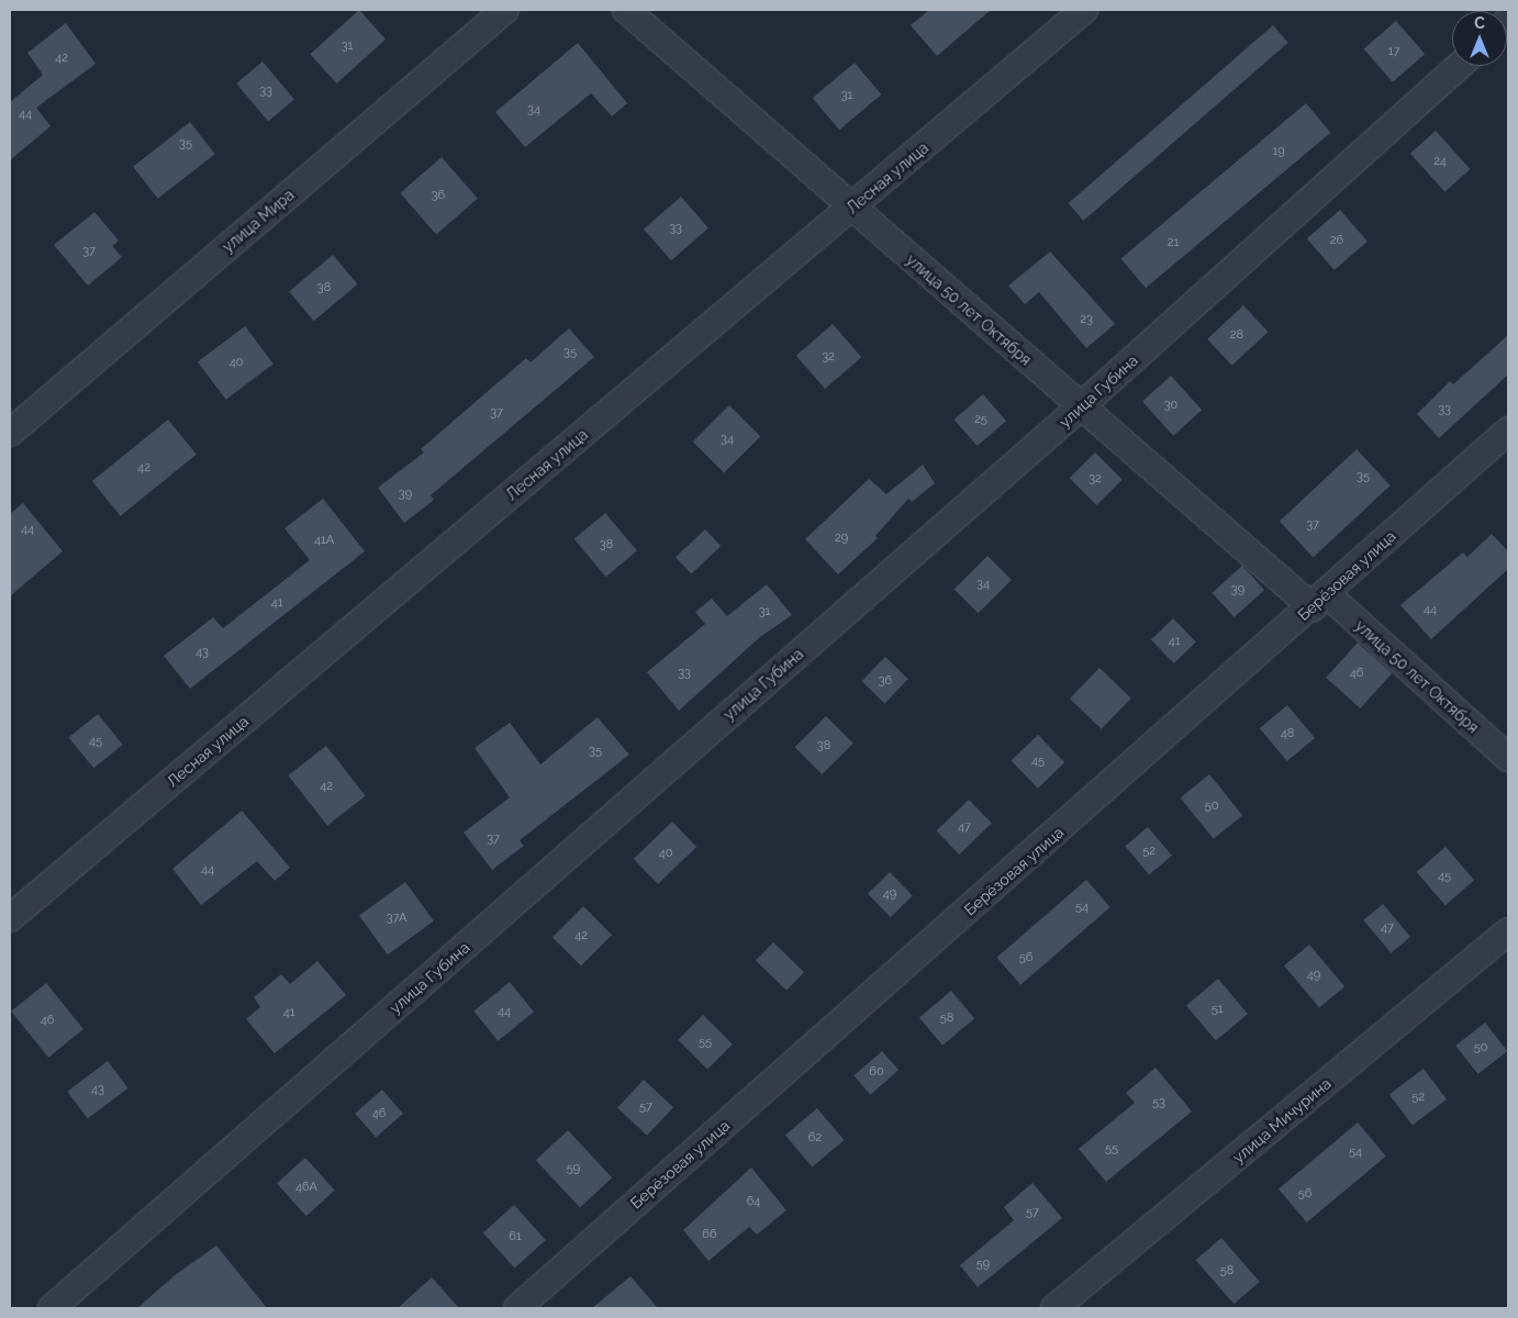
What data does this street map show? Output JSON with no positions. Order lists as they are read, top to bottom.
{
  "streets": {
    "street": [
      "Лесная улица",
      "улица Мира",
      "улица 50 лет Октября",
      "улица Губина",
      "Берёзовая улица",
      "улица Мичурина"
    ]
  },
  "crossings": [
    ["Лесная улица", "улица 50 лет Октября"],
    ["улица 50 лет Октября", "улица Губина"],
    ["улица 50 лет Октября", "Берёзовая улица"]
  ],
  "house_numbers": [
    "31",
    "17",
    "42",
    "33",
    "31",
    "34",
    "44",
    "35",
    "19",
    "24",
    "36",
    "33",
    "26",
    "21",
    "37",
    "38",
    "23",
    "28",
    "35",
    "32",
    "40",
    "30",
    "33",
    "37",
    "25",
    "34",
    "42",
    "35",
    "32",
    "39",
    "37",
    "44",
    "29",
    "41А",
    "38",
    "34",
    "39",
    "41",
    "44",
    "31",
    "41",
    "43",
    "33",
    "46",
    "36",
    "48",
    "45",
    "38",
    "35",
    "45",
    "42",
    "50",
    "47",
    "37",
    "52",
    "40",
    "44",
    "45",
    "49",
    "54",
    "37А",
    "47",
    "42",
    "56",
    "49",
    "51",
    "44",
    "41",
    "58",
    "46",
    "55",
    "50",
    "60",
    "43",
    "52",
    "53",
    "57",
    "46",
    "62",
    "55",
    "54",
    "59",
    "46А",
    "56",
    "64",
    "57",
    "66",
    "61",
    "59",
    "58"
  ],
  "north": "top"
}
